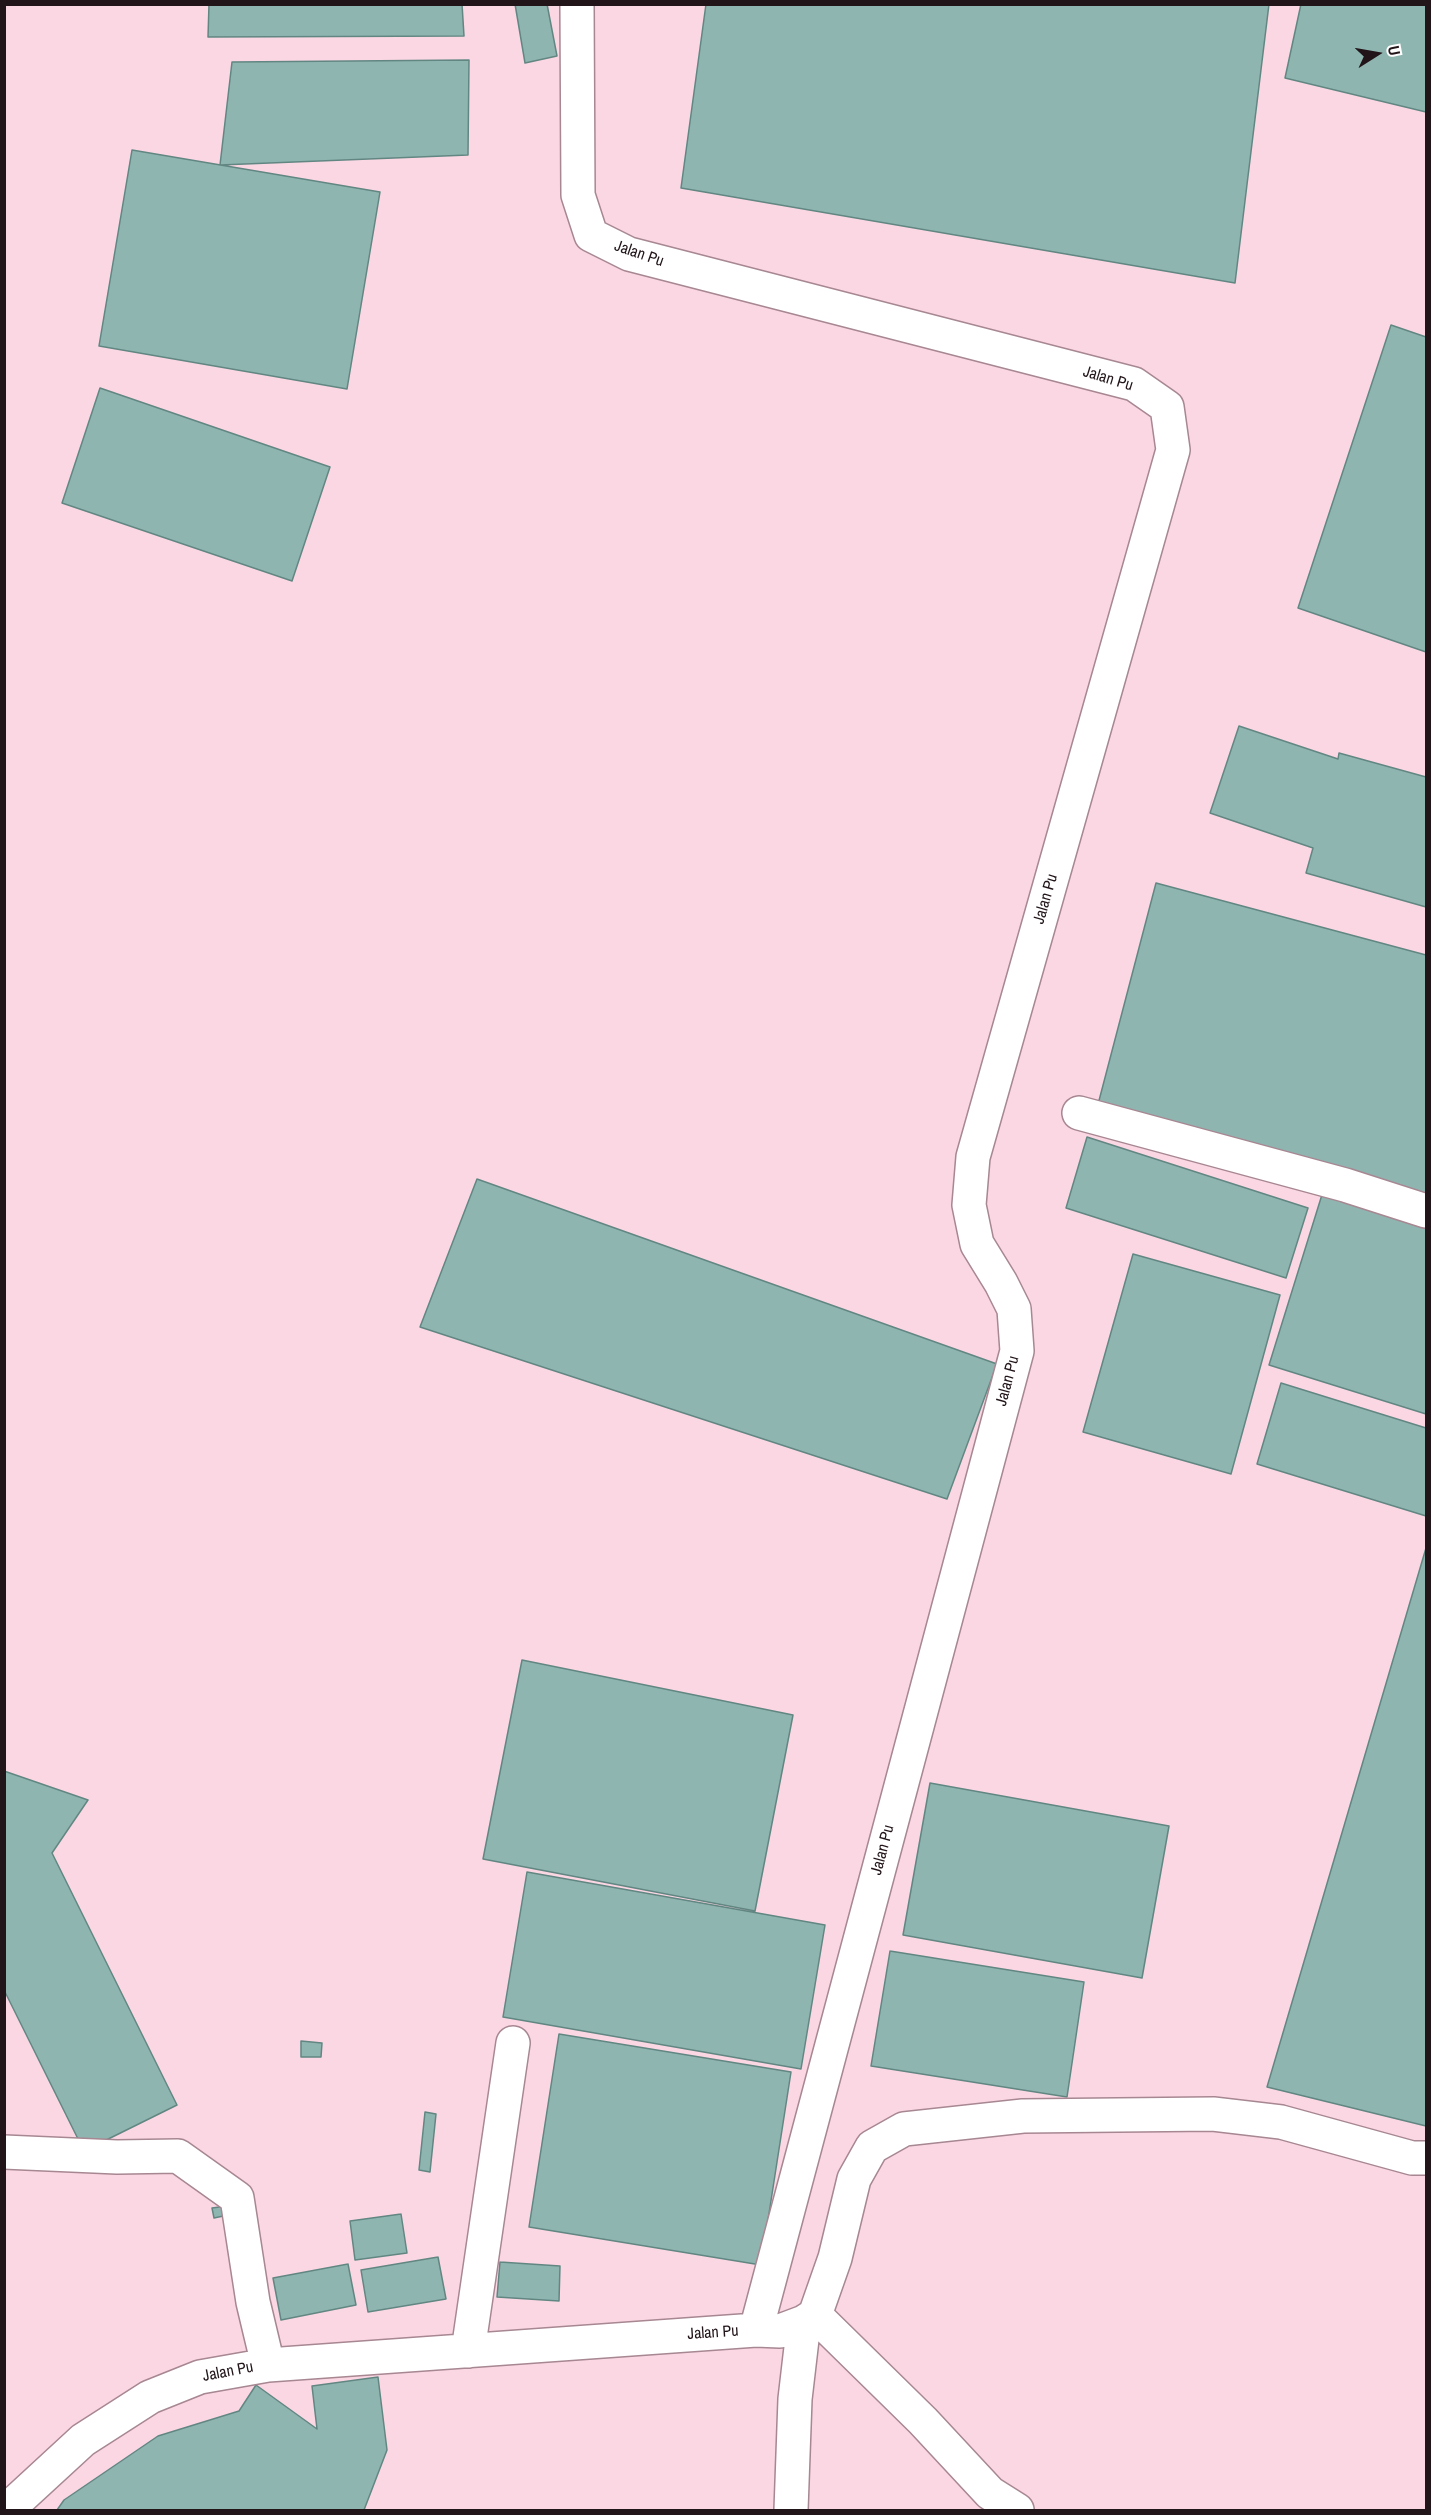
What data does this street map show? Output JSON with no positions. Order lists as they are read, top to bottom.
{
  "streets": {
    "lane": ["Jalan Pu"]
  },
  "north": "right"
}
